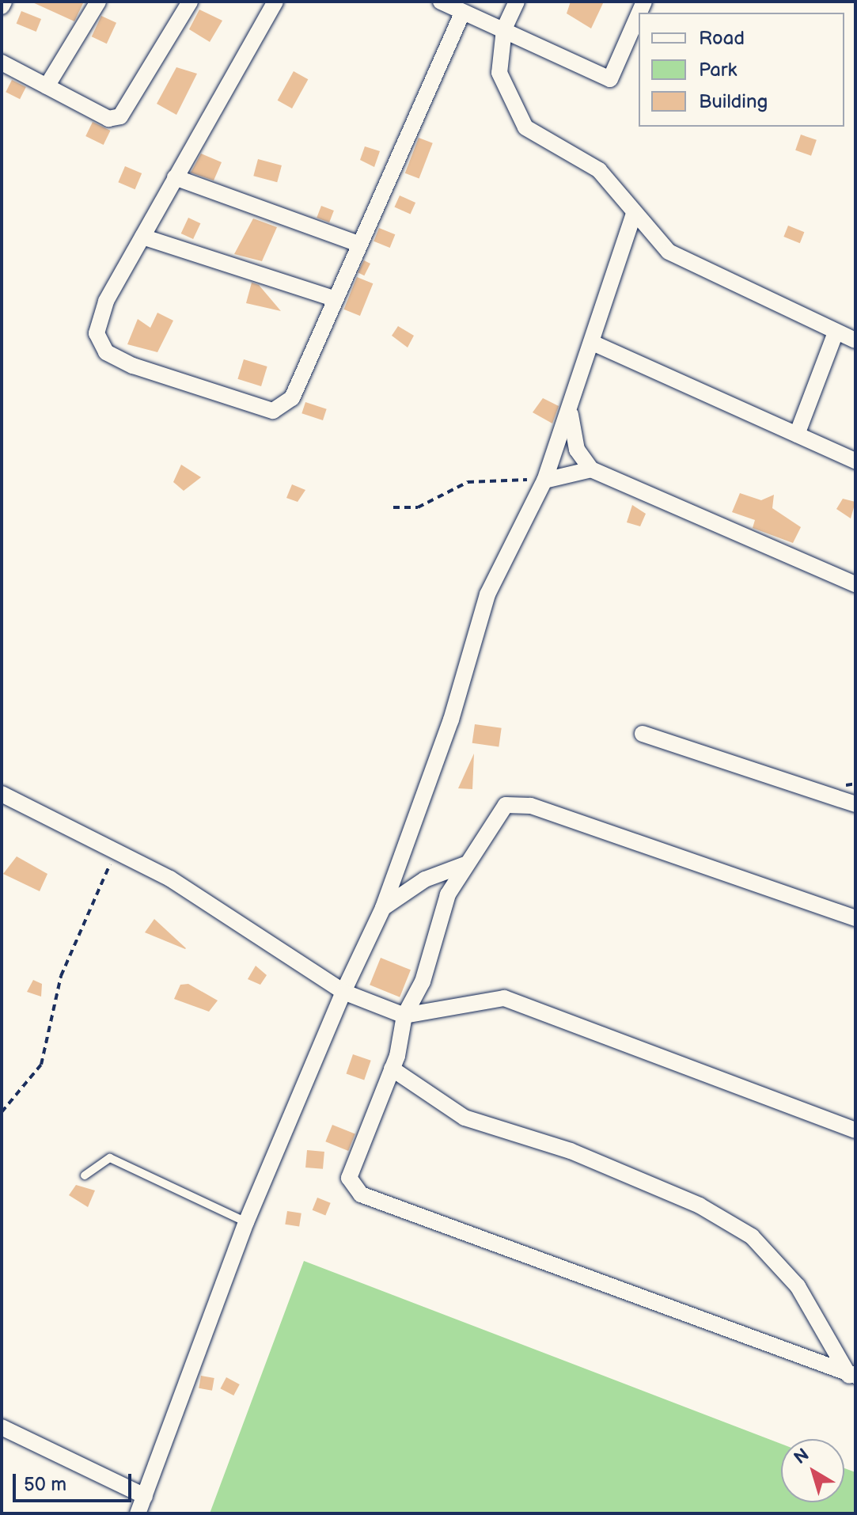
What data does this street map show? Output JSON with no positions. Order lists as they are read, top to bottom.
{
  "legend": ["Road", "Park", "Building"],
  "scale_bar": "50 m",
  "north": "top left"
}
